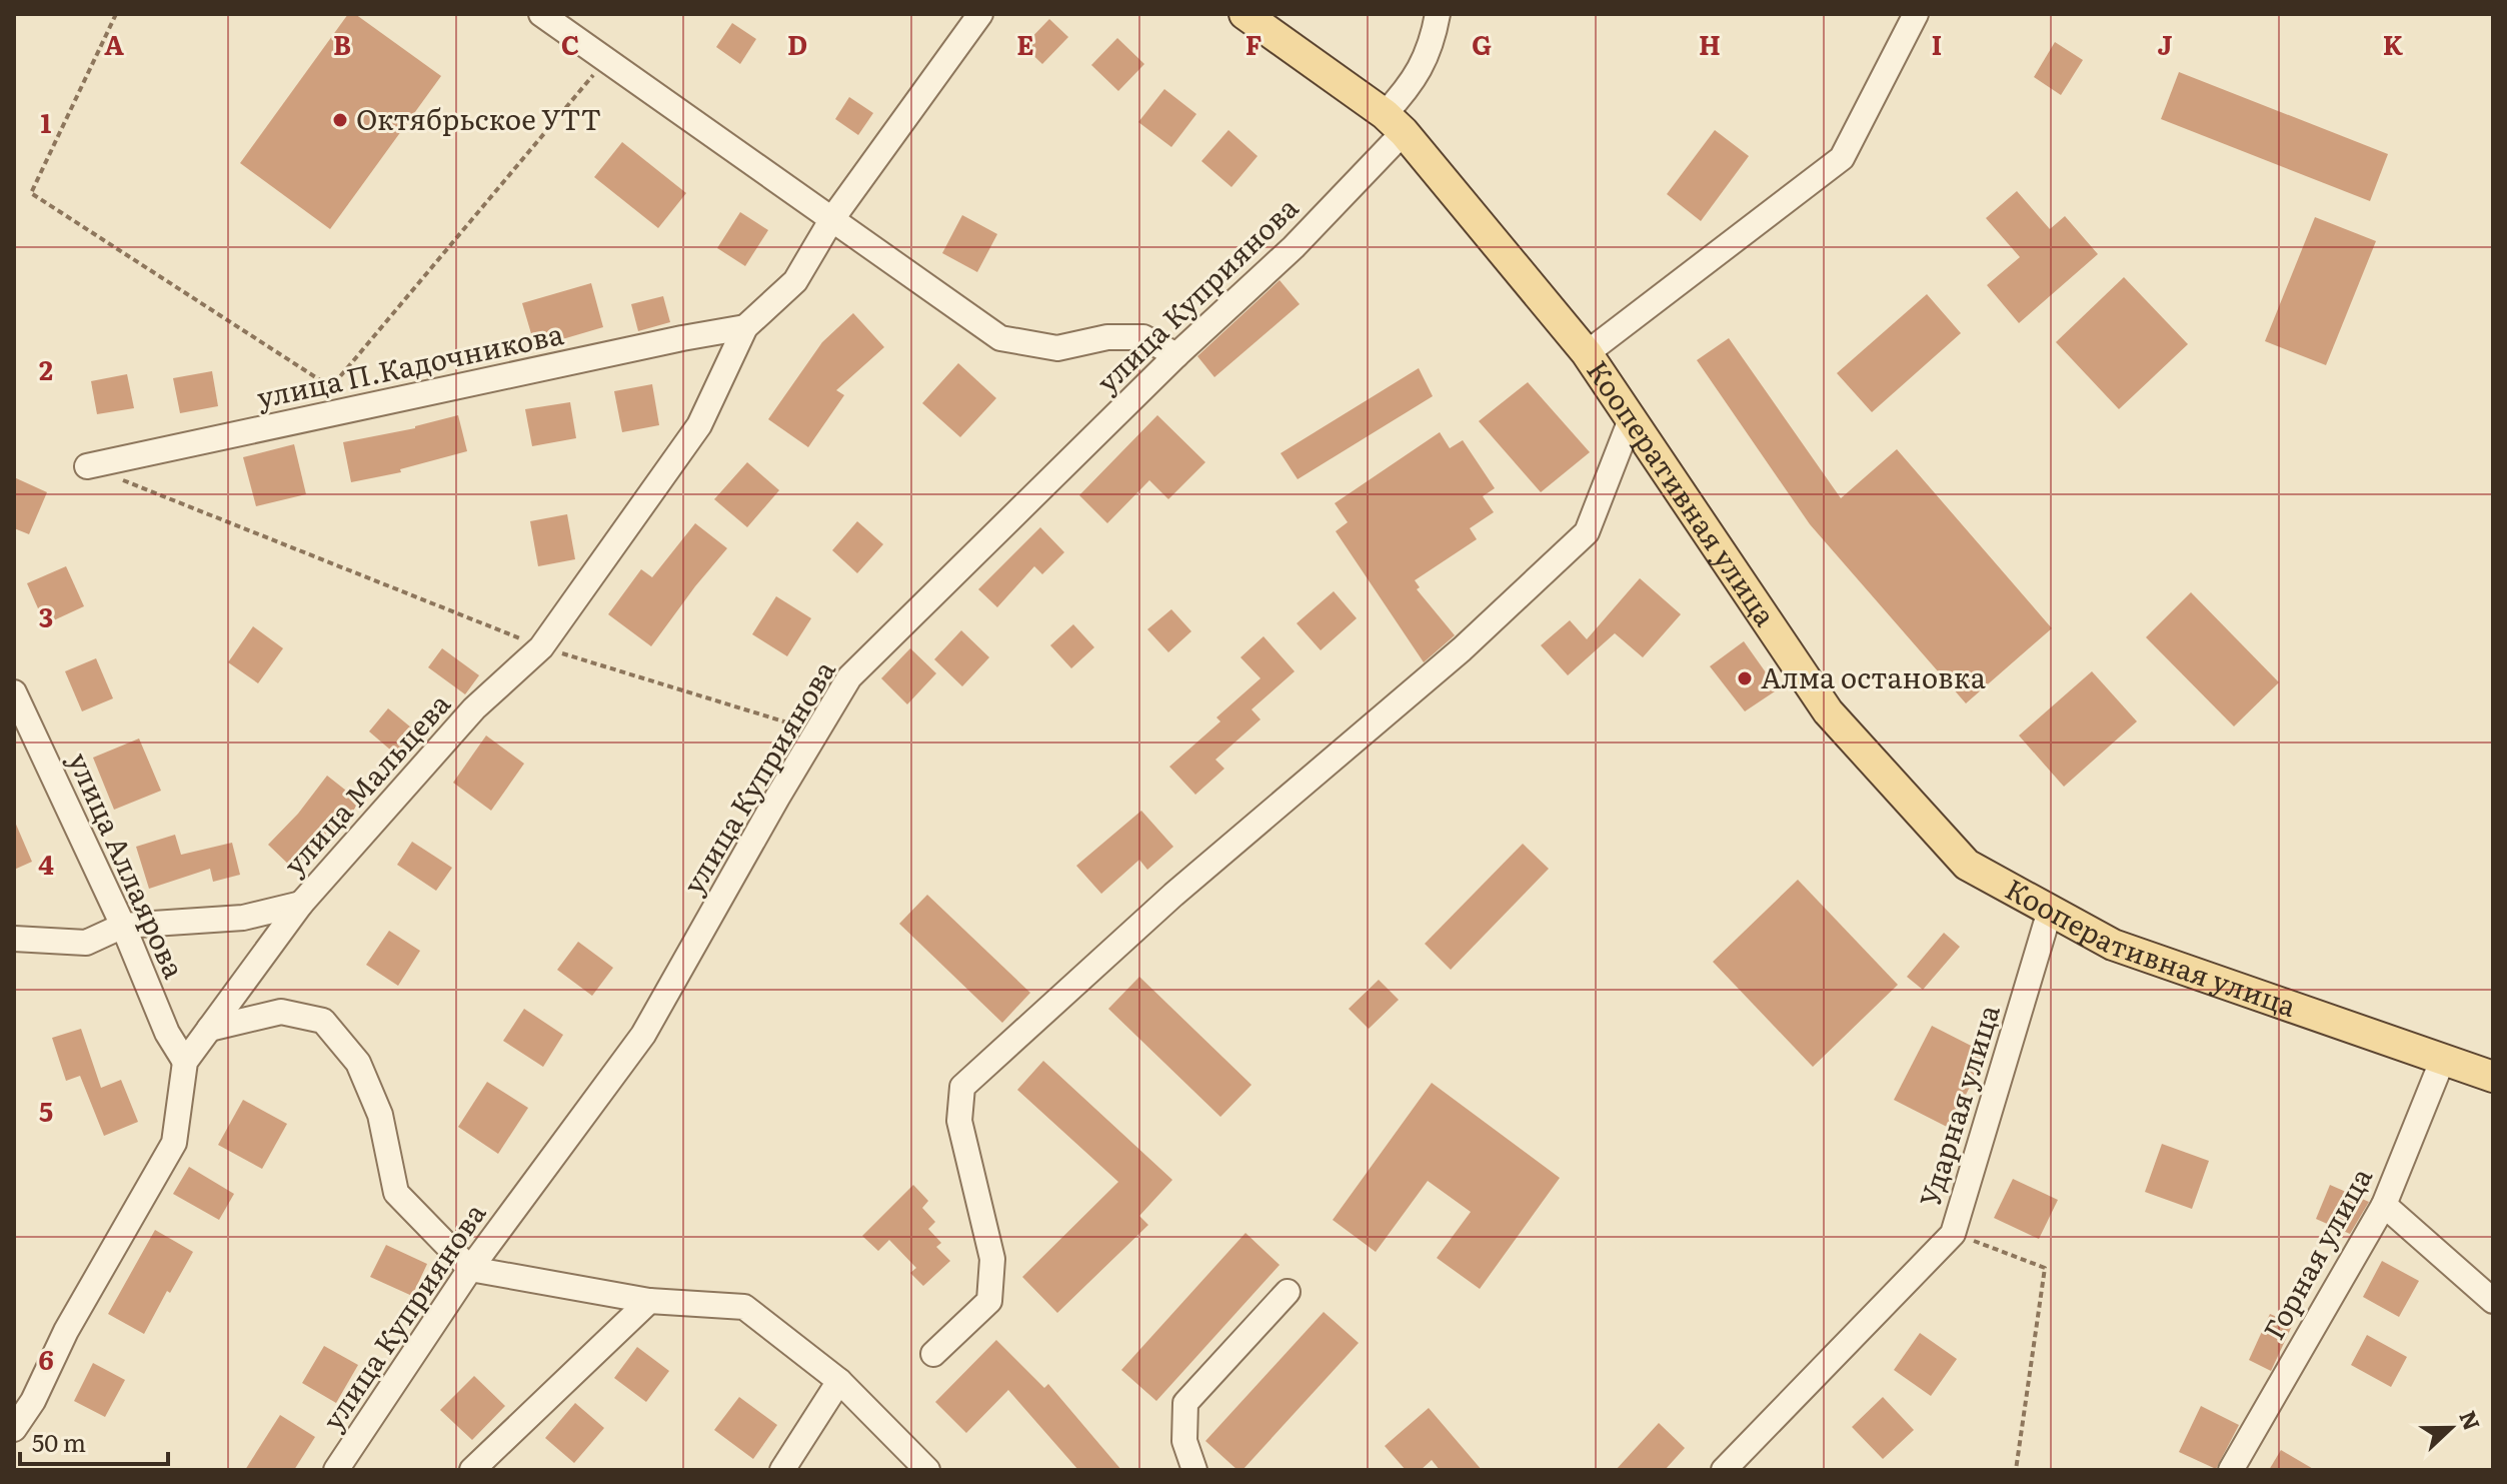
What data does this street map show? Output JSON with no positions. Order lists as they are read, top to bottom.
{
  "streets": {
    "main road": ["Кооперативная улица"],
    "street": [
      "улица Куприянова",
      "улица П.Кадочникова",
      "улица Мальцева",
      "улица Аллаярова",
      "Ударная улица",
      "Горная улица"
    ]
  },
  "crossings": [
    ["улица Куприянова", "Кооперативная улица"],
    ["улица П.Кадочникова", "улица Мальцева"],
    ["Кооперативная улица", "Ударная улица"],
    ["Кооперативная улица", "Горная улица"],
    ["улица Мальцева", "улица Аллаярова"]
  ],
  "places": ["Октябрьское УТТ", "Алма остановка"],
  "scale_bar": "50 m",
  "north": "right",
  "grid": {
    "columns": [
      "A",
      "B",
      "C",
      "D",
      "E",
      "F",
      "G",
      "H",
      "I",
      "J",
      "K"
    ],
    "rows": [
      "1",
      "2",
      "3",
      "4",
      "5",
      "6"
    ]
  }
}
